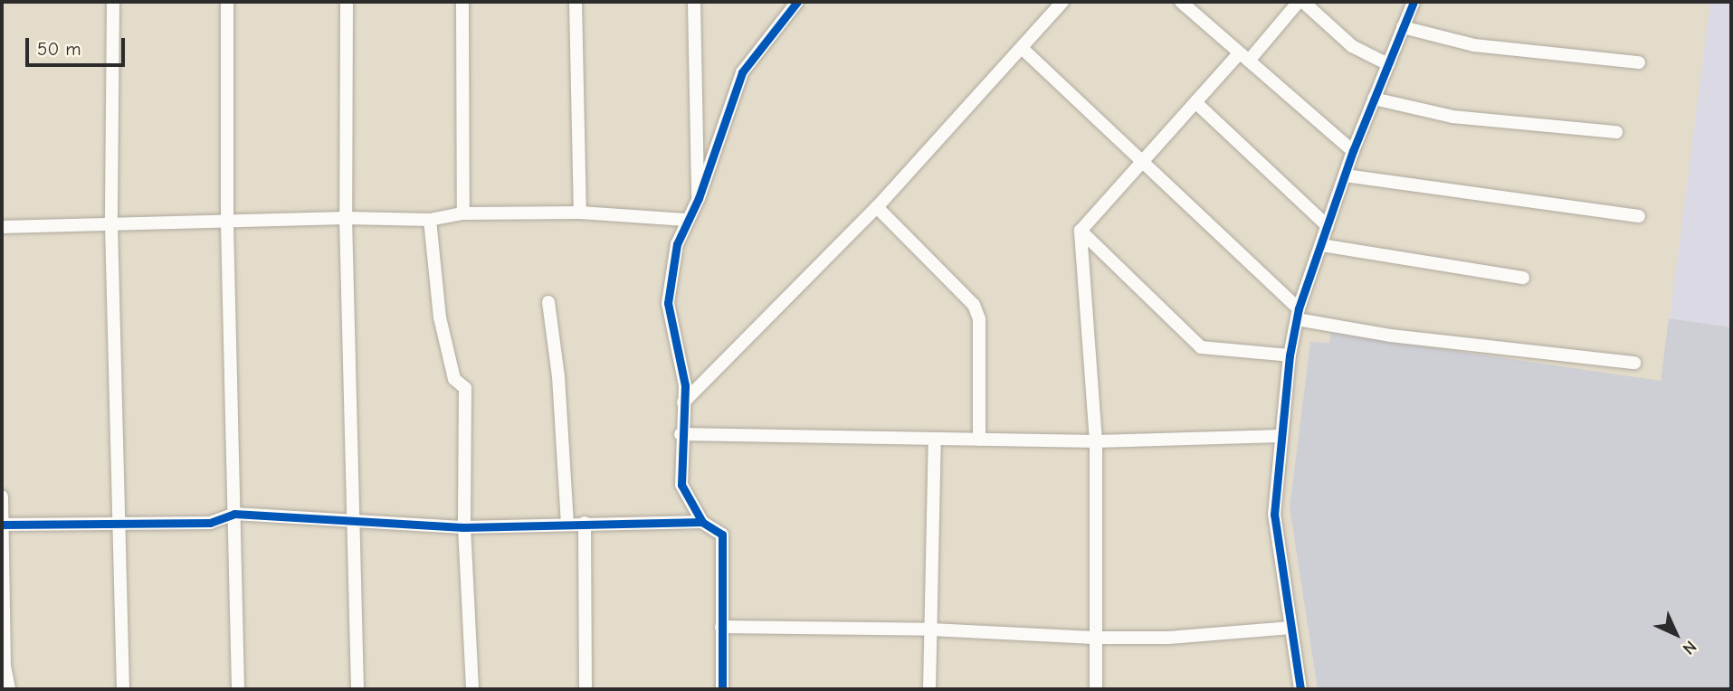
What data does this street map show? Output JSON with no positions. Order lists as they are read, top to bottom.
{
  "scale_bar": "50 m",
  "north": "bottom right"
}
